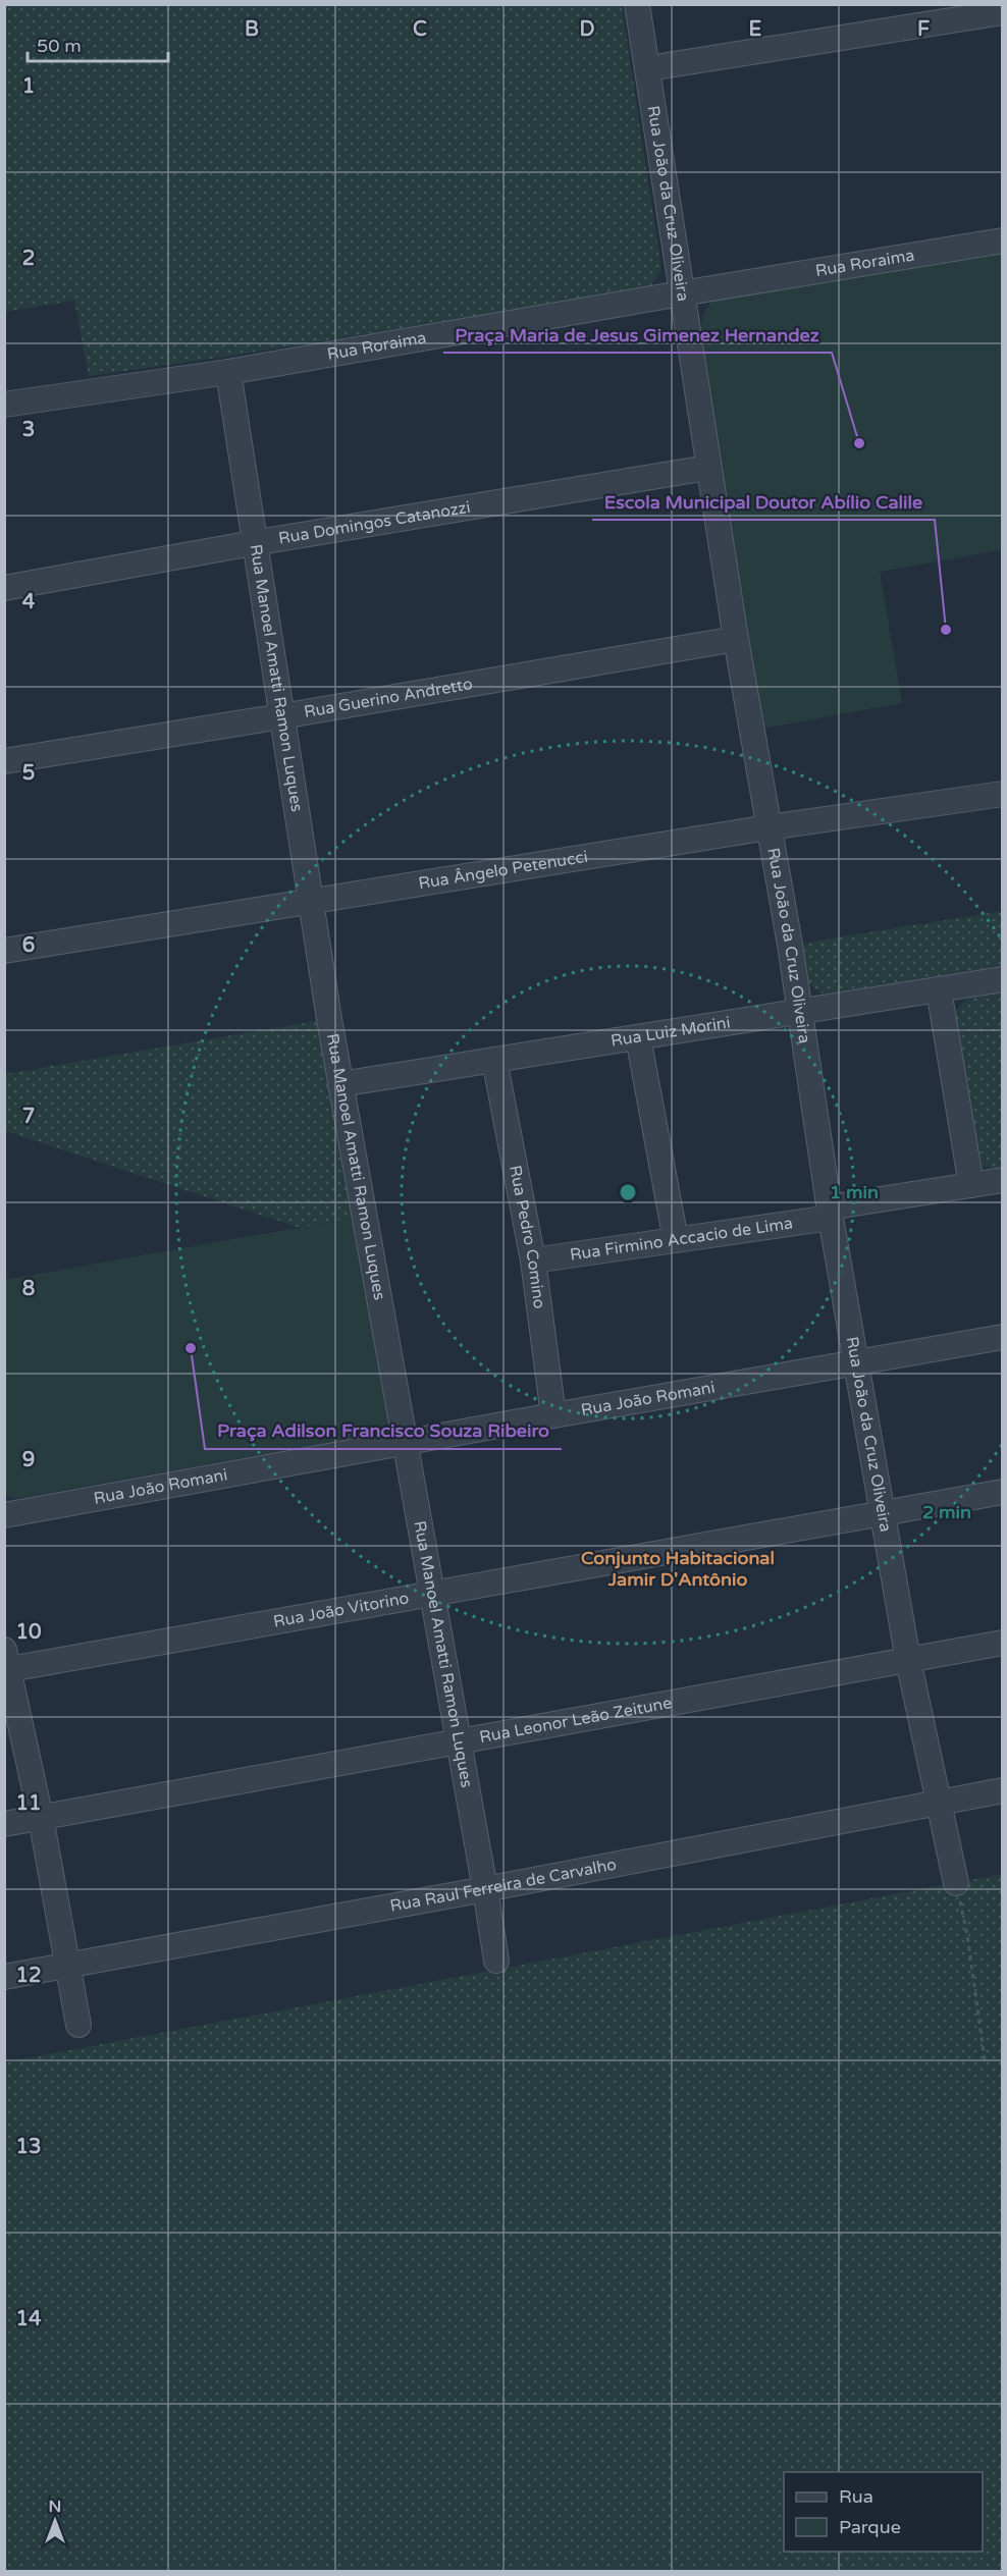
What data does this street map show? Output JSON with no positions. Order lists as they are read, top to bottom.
{
  "streets": {
    "street": [
      "Rua João da Cruz Oliveira",
      "Rua Roraima",
      "Rua Domingos Catanozzi",
      "Rua Manoel Amatti Ramon Luques",
      "Rua Guerino Andretto",
      "Rua Ângelo Petenucci",
      "Rua Luiz Morini",
      "Rua Pedro Comino",
      "Rua Firmino Accacio de Lima",
      "Rua João Romani",
      "Rua João Vitorino",
      "Rua Leonor Leão Zeitune",
      "Rua Raul Ferreira de Carvalho"
    ]
  },
  "crossings": [
    ["Rua João da Cruz Oliveira", "Rua Roraima"],
    ["Rua João da Cruz Oliveira", "Rua Domingos Catanozzi"],
    ["Rua João da Cruz Oliveira", "Rua Guerino Andretto"],
    ["Rua João da Cruz Oliveira", "Rua Ângelo Petenucci"],
    ["Rua João da Cruz Oliveira", "Rua Luiz Morini"],
    ["Rua João da Cruz Oliveira", "Rua Firmino Accacio de Lima"],
    ["Rua João da Cruz Oliveira", "Rua João Romani"],
    ["Rua João da Cruz Oliveira", "Rua João Vitorino"],
    ["Rua João da Cruz Oliveira", "Rua Leonor Leão Zeitune"],
    ["Rua João da Cruz Oliveira", "Rua Raul Ferreira de Carvalho"],
    ["Rua Roraima", "Rua Manoel Amatti Ramon Luques"],
    ["Rua Domingos Catanozzi", "Rua Manoel Amatti Ramon Luques"],
    ["Rua Manoel Amatti Ramon Luques", "Rua Guerino Andretto"],
    ["Rua Manoel Amatti Ramon Luques", "Rua Ângelo Petenucci"],
    ["Rua Manoel Amatti Ramon Luques", "Rua Luiz Morini"],
    ["Rua Manoel Amatti Ramon Luques", "Rua João Romani"],
    ["Rua Manoel Amatti Ramon Luques", "Rua João Vitorino"],
    ["Rua Manoel Amatti Ramon Luques", "Rua Leonor Leão Zeitune"],
    ["Rua Manoel Amatti Ramon Luques", "Rua Raul Ferreira de Carvalho"],
    ["Rua Luiz Morini", "Rua Pedro Comino"],
    ["Rua Pedro Comino", "Rua Firmino Accacio de Lima"],
    ["Rua Pedro Comino", "Rua João Romani"]
  ],
  "districts": ["Conjunto Habitacional Jamir D'Antônio"],
  "places": ["Praça Maria de Jesus Gimenez Hernandez", "Escola Municipal Doutor Abílio Calile", "Praça Adilson Francisco Souza Ribeiro"],
  "legend": ["Rua", "Parque"],
  "scale_bar": "50 m",
  "north": "top",
  "grid": {
    "columns": [
      "B",
      "C",
      "D",
      "E",
      "F"
    ],
    "rows": [
      "1",
      "2",
      "3",
      "4",
      "5",
      "6",
      "7",
      "8",
      "9",
      "10",
      "11",
      "12",
      "13",
      "14"
    ]
  },
  "rings": ["1 min", "2 min"]
}
